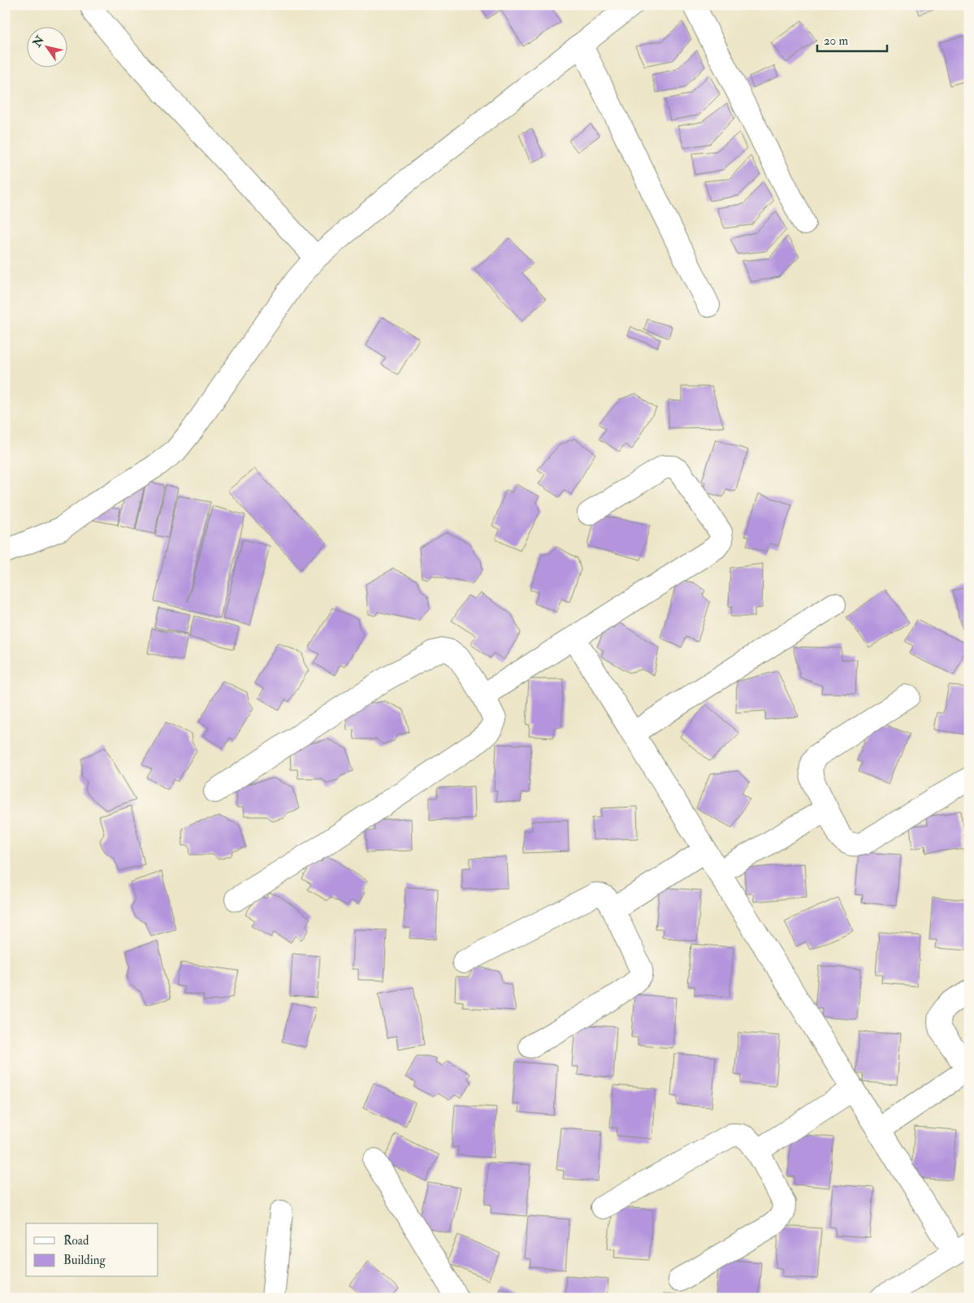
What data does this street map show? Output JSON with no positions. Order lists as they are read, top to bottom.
{
  "legend": ["Road", "Building"],
  "scale_bar": "20 m",
  "north": "top left"
}
